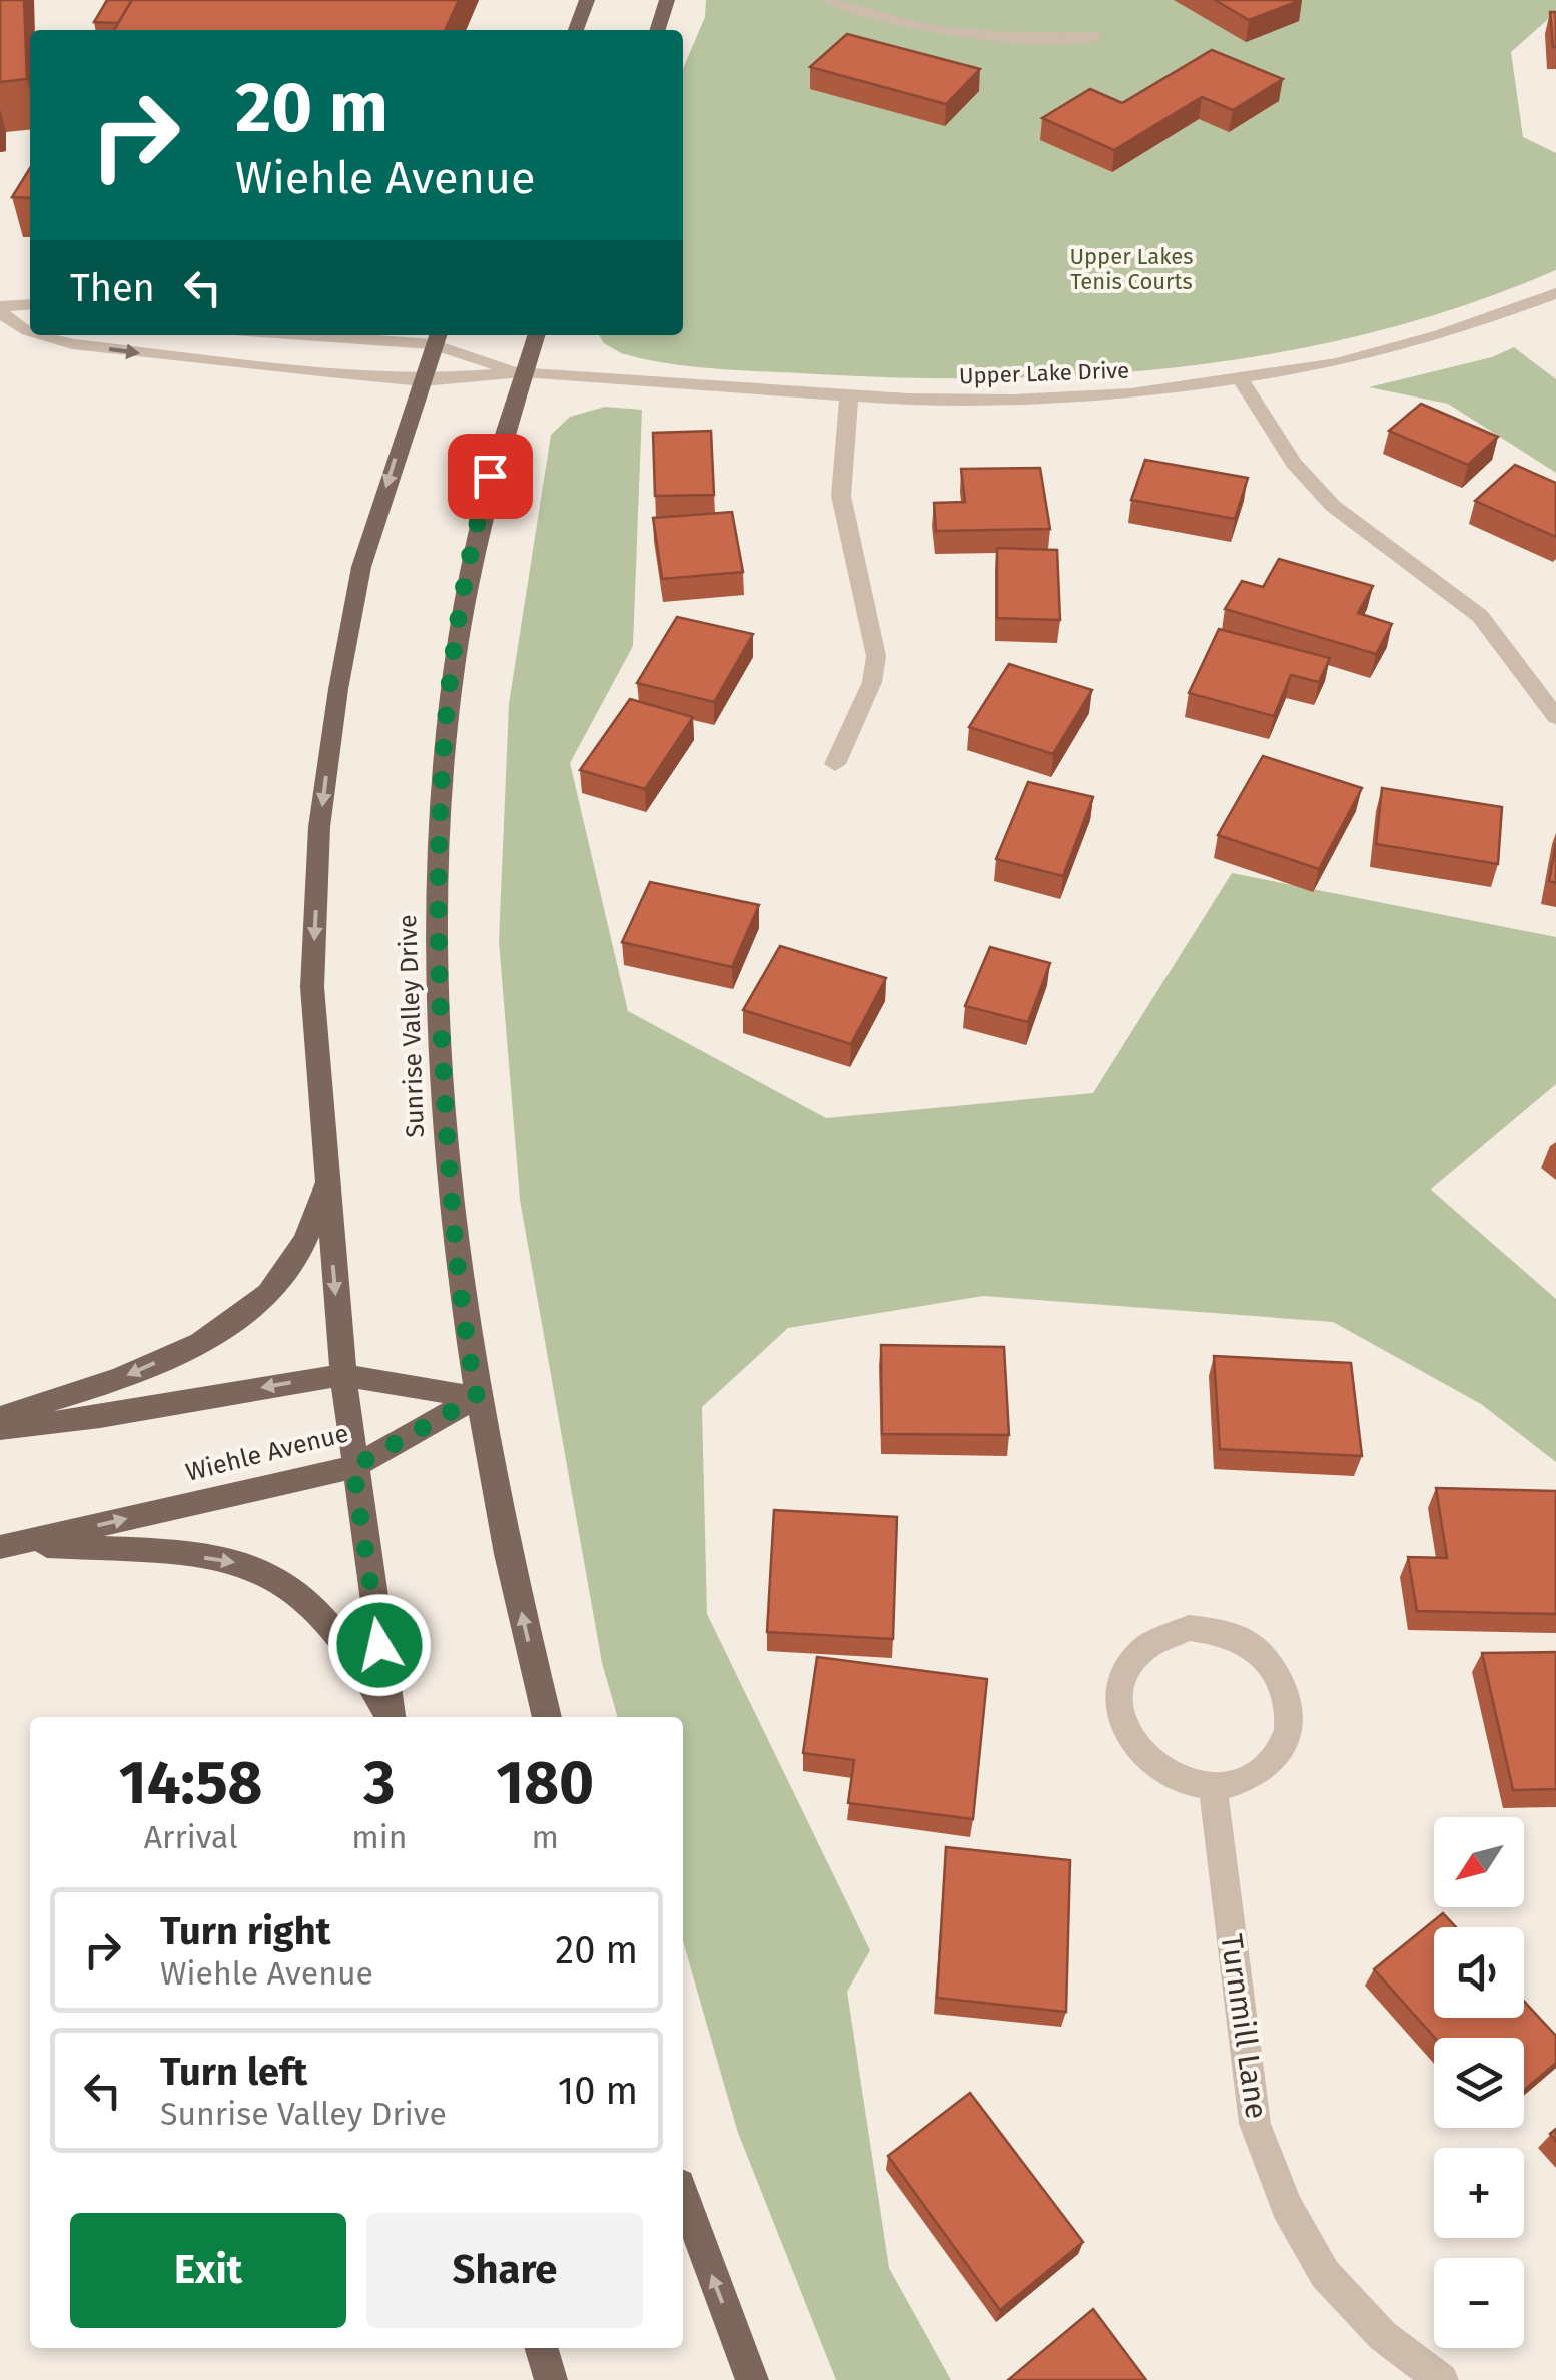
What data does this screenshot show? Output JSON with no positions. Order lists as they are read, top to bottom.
{
  "streets": {
    "main road": ["Sunrise Valley Drive", "Wiehle Avenue"],
    "street": ["Upper Lake Drive", "Turnmill Lane"]
  },
  "crossings": [
    ["Upper Lake Drive", "Sunrise Valley Drive"],
    ["Sunrise Valley Drive", "Wiehle Avenue"]
  ],
  "parks": ["Upper Lakes Tenis Courts"],
  "north": "bottom left",
  "page": {
    "turn": ["20 m", "Wiehle Avenue"],
    "then": "Then",
    "eta": [
      "14:58",
      "Arrival",
      "3",
      "min",
      "180",
      "m"
    ],
    "map_buttons": ["+", "−"],
    "list": [
      {
        "name": "Turn right",
        "note": "Wiehle Avenue",
        "value": "20 m"
      },
      {
        "name": "Turn left",
        "note": "Sunrise Valley Drive",
        "value": "10 m"
      }
    ],
    "buttons": ["Exit", "Share"]
  }
}
